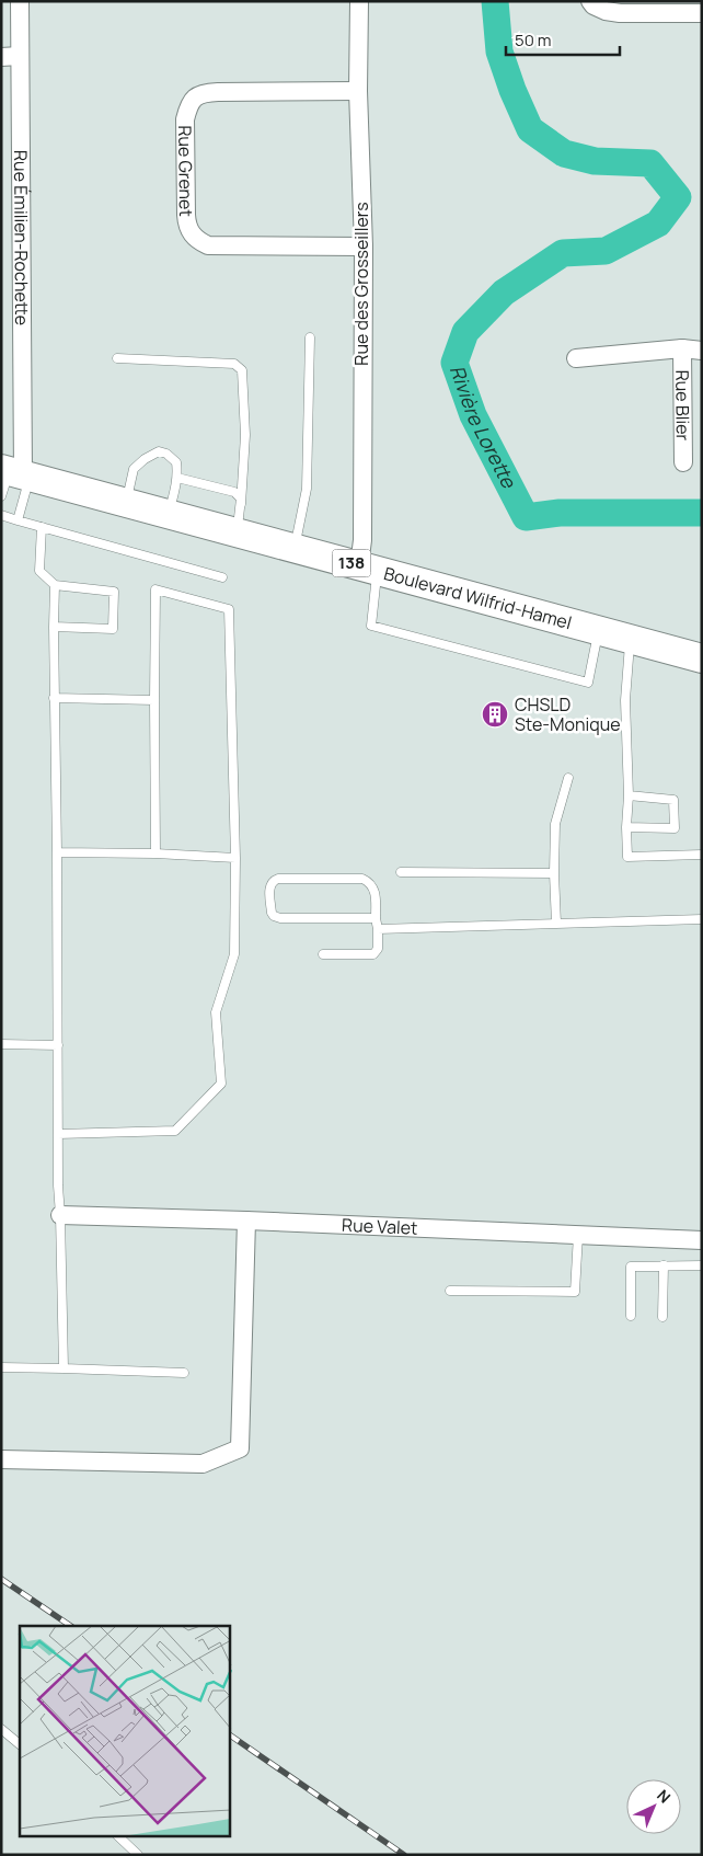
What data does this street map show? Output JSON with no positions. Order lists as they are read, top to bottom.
{
  "streets": {
    "main road": ["138", "Boulevard Wilfrid-Hamel"],
    "street": [
      "Rue Grenet",
      "Rue Émilien-Rochette",
      "Rue des Grosseillers",
      "Rue Blier",
      "Rue Valet"
    ]
  },
  "crossings": [
    ["Rue Grenet", "Rue des Grosseillers"],
    ["Rue Émilien-Rochette", "Boulevard Wilfrid-Hamel"],
    ["Rue des Grosseillers", "Boulevard Wilfrid-Hamel"]
  ],
  "water": ["Rivière Lorette"],
  "places": {
    "building": ["CHSLD Ste-Monique"]
  },
  "scale_bar": "50 m",
  "north": "top right"
}
